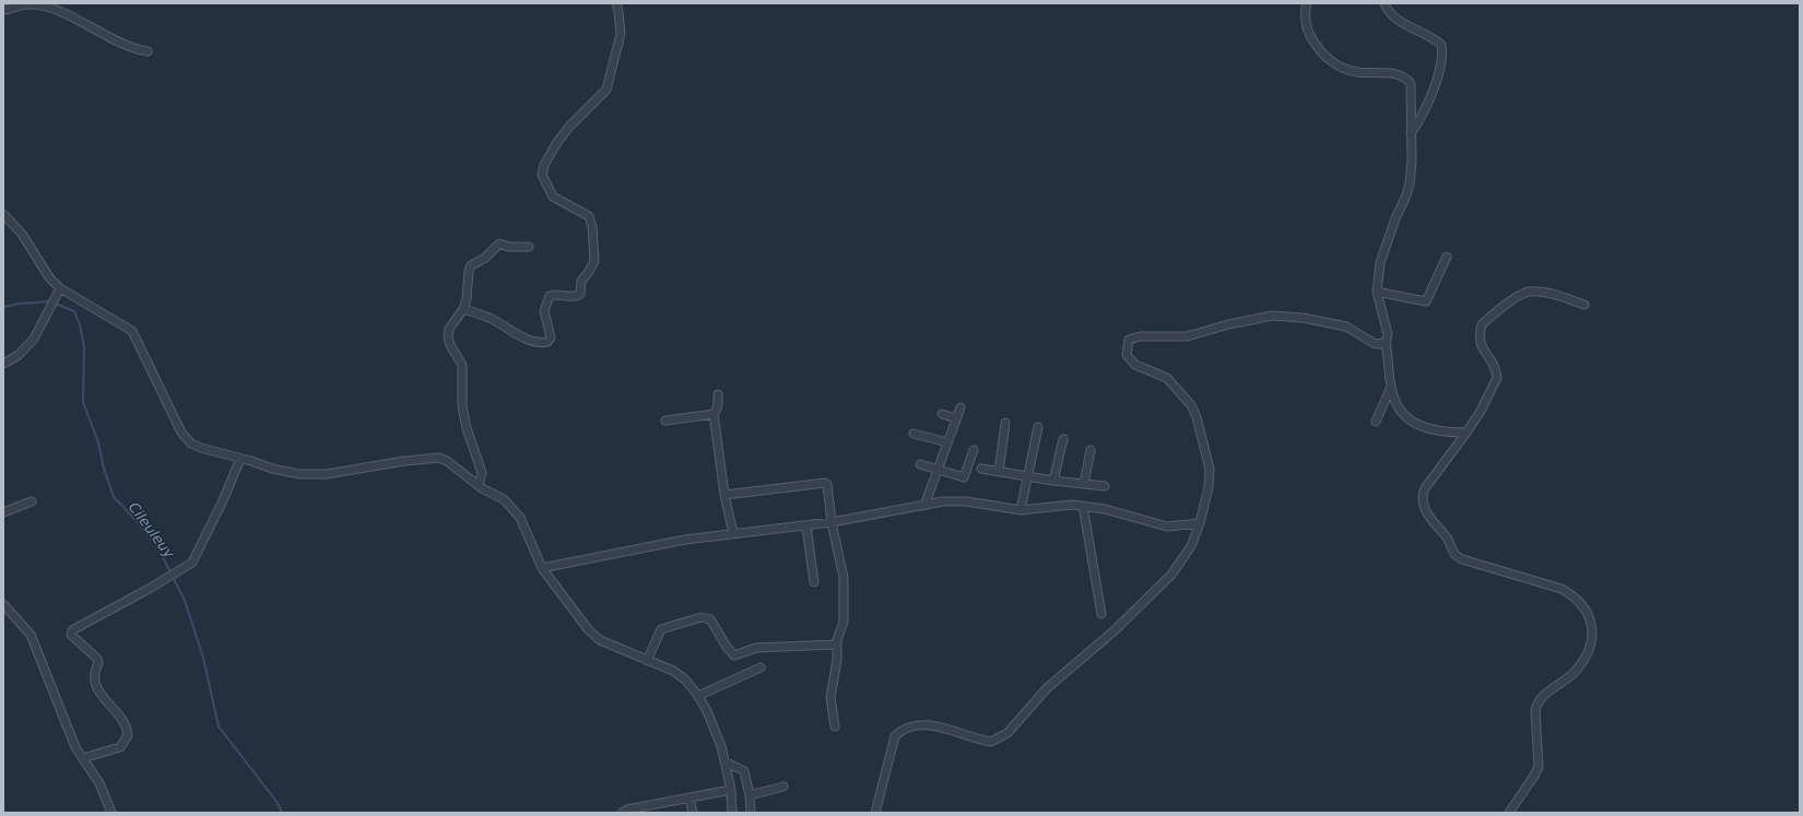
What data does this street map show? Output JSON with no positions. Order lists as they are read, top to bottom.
{
  "water": ["Cileuleuy"]
}
